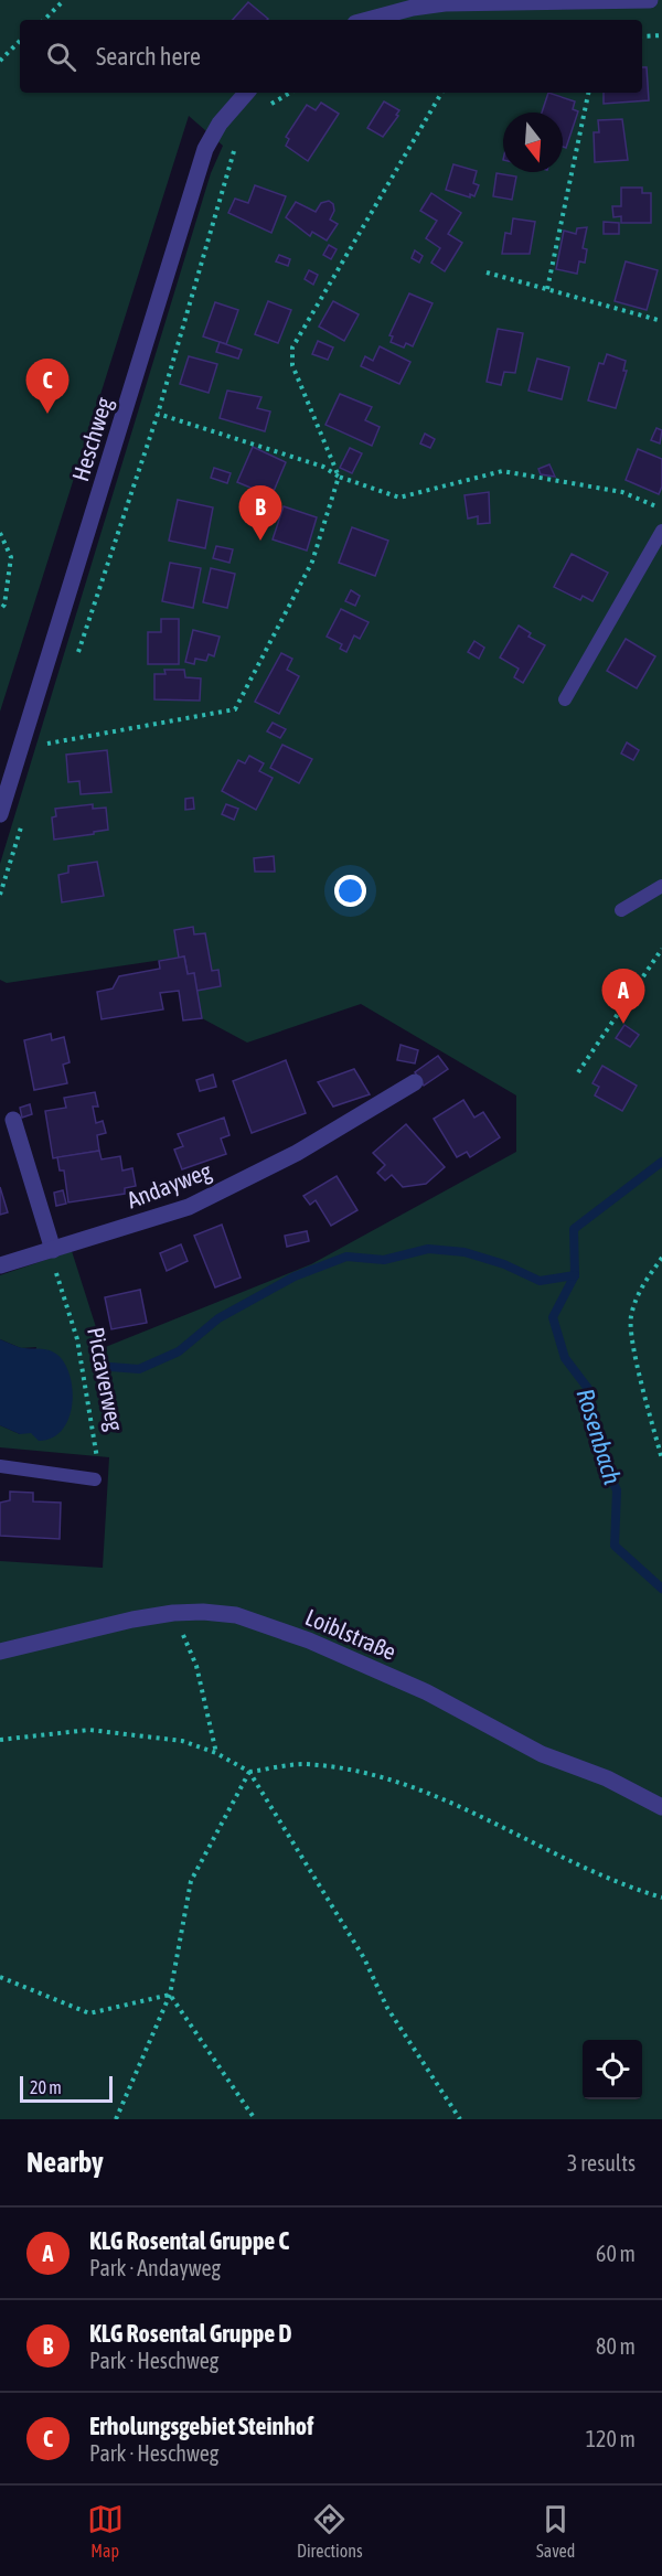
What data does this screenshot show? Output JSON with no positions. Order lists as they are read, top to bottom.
{
  "streets": {
    "street": ["Heschweg", "Andayweg", "Loiblstraße"],
    "path": ["Piccaverweg"]
  },
  "crossings": [
    ["Andayweg", "Piccaverweg"]
  ],
  "water": ["Rosenbach"],
  "scale_bar": "20 m",
  "north": "bottom",
  "page": {
    "search": "Search here",
    "pins": ["C", "B", "A"],
    "scale": "20 m",
    "heading": ["Nearby", "3 results"],
    "list": [
      {
        "mark": "A",
        "name": "KLG Rosental Gruppe C",
        "note": "Park · Andayweg",
        "value": "60 m"
      },
      {
        "mark": "B",
        "name": "KLG Rosental Gruppe D",
        "note": "Park · Heschweg",
        "value": "80 m"
      },
      {
        "mark": "C",
        "name": "Erholungsgebiet Steinhof",
        "note": "Park · Heschweg",
        "value": "120 m"
      }
    ],
    "nav": ["Map", "Directions", "Saved"]
  }
}
